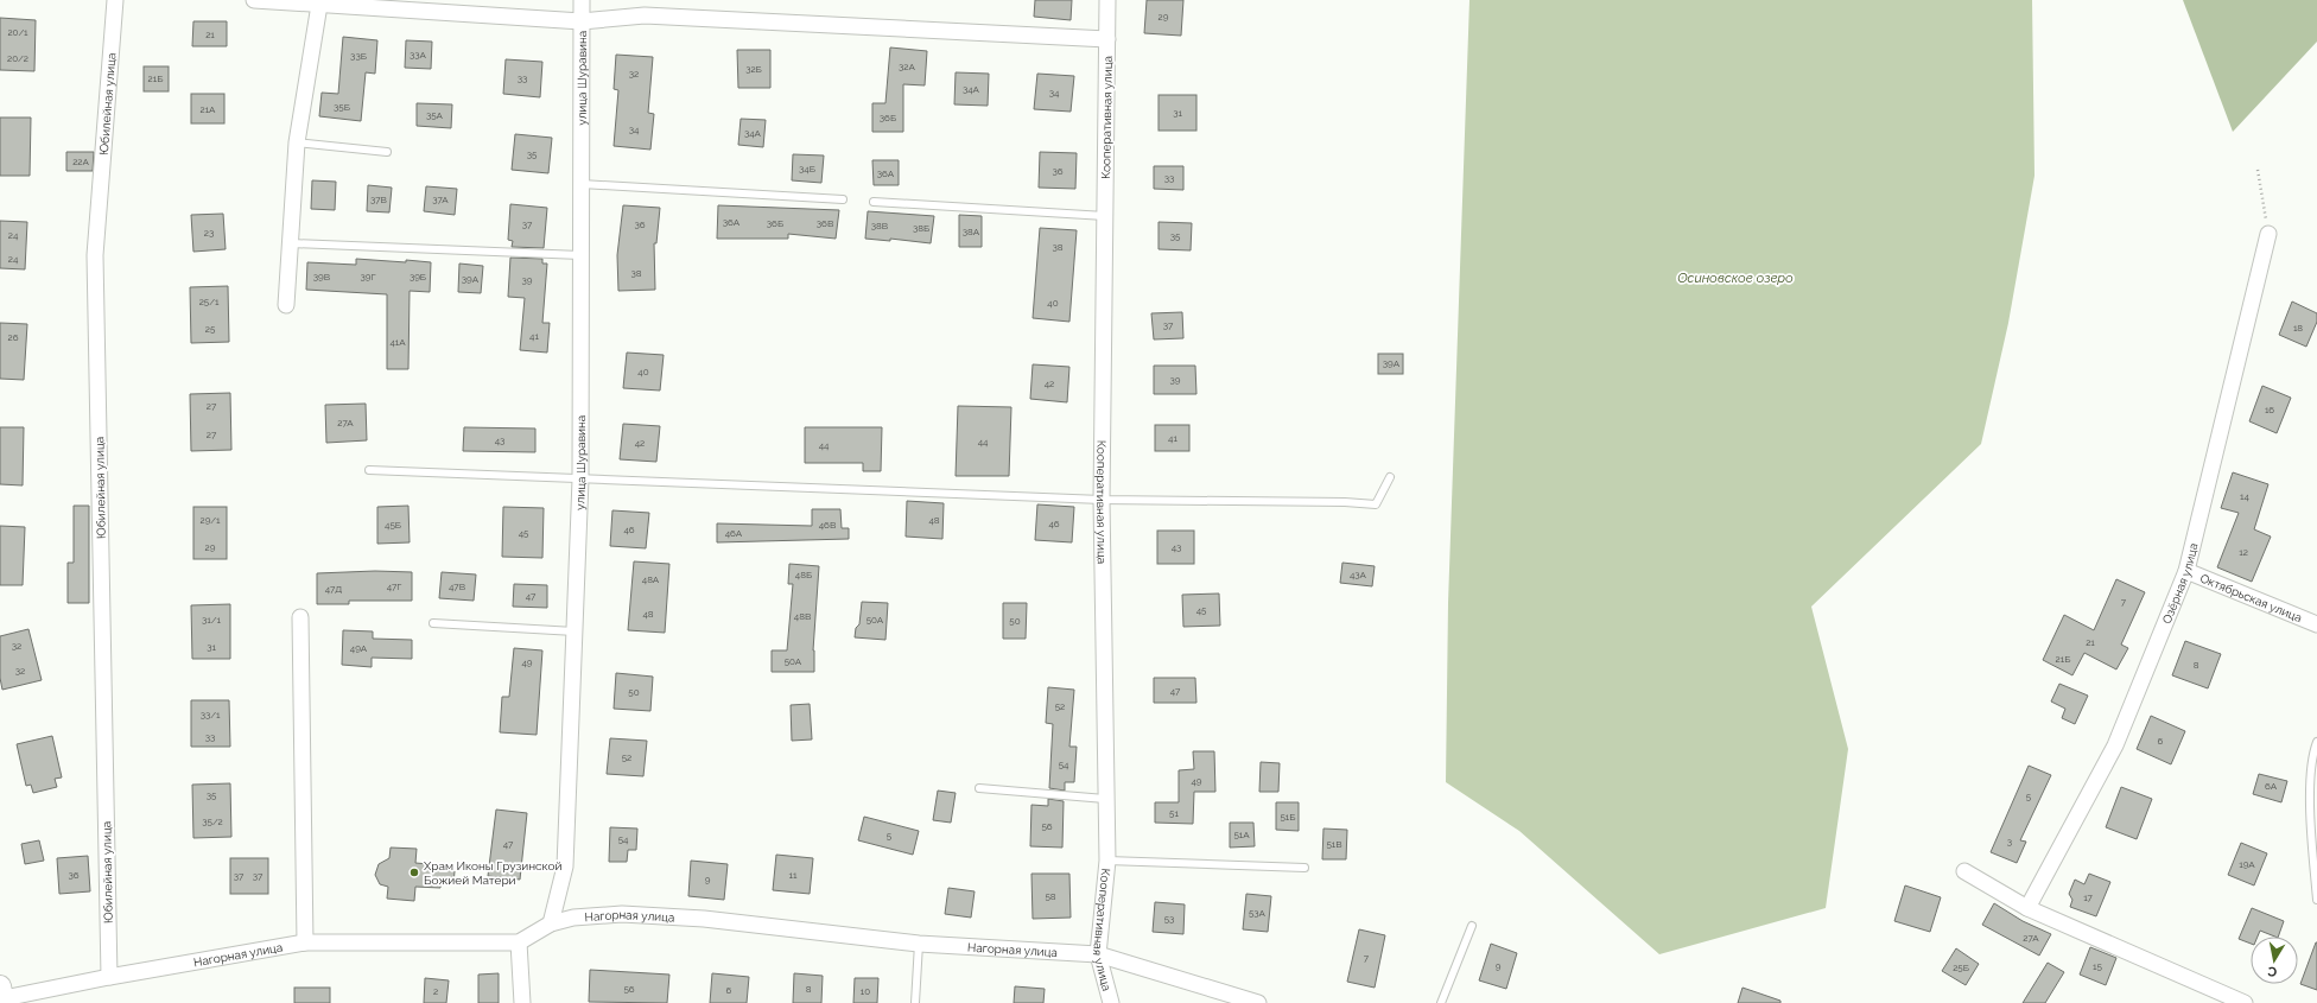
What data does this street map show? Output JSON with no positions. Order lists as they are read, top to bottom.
{
  "streets": {
    "street": [
      "улица Шуравина",
      "Юбилейная улица",
      "Кооперативная улица",
      "Озёрная улица",
      "Октябрьская улица",
      "Нагорная улица"
    ]
  },
  "crossings": [
    ["улица Шуравина", "Нагорная улица"],
    ["Юбилейная улица", "Нагорная улица"],
    ["Кооперативная улица", "Нагорная улица"],
    ["Озёрная улица", "Октябрьская улица"]
  ],
  "water": ["Осиновское озеро"],
  "places": ["Храм Иконы Грузинской Божией Матери"],
  "house_numbers": [
    "29",
    "20/1",
    "21",
    "33А",
    "33Б",
    "20/2",
    "32А",
    "32Б",
    "32",
    "21Б",
    "33",
    "34А",
    "34",
    "35Б",
    "21А",
    "31",
    "35А",
    "36Б",
    "34",
    "34А",
    "35",
    "22А",
    "34Б",
    "36",
    "36А",
    "33",
    "37В",
    "37А",
    "36А",
    "36Б",
    "36В",
    "37",
    "36",
    "38В",
    "38Б",
    "38А",
    "23",
    "24",
    "35",
    "38",
    "24",
    "38",
    "39В",
    "39Г",
    "39Б",
    "39А",
    "39",
    "25/1",
    "40",
    "37",
    "18",
    "25",
    "41",
    "26",
    "41А",
    "39А",
    "40",
    "39",
    "42",
    "27",
    "16",
    "27А",
    "27",
    "41",
    "43",
    "44",
    "42",
    "44",
    "14",
    "29/1",
    "48",
    "46",
    "45Б",
    "46В",
    "46",
    "45",
    "46А",
    "29",
    "43",
    "12",
    "48Б",
    "43А",
    "48А",
    "47Г",
    "47В",
    "47Д",
    "47",
    "7",
    "45",
    "48",
    "48В",
    "31/1",
    "50А",
    "50",
    "21",
    "32",
    "31",
    "49А",
    "21Б",
    "50А",
    "49",
    "8",
    "32",
    "47",
    "50",
    "52",
    "33/1",
    "33",
    "6",
    "52",
    "54",
    "49",
    "6А",
    "35",
    "5",
    "51",
    "51Б",
    "35/2",
    "56",
    "51А",
    "5",
    "54",
    "3",
    "47",
    "51В",
    "19А",
    "36",
    "11",
    "37",
    "37",
    "9",
    "58",
    "17",
    "53А",
    "53",
    "27А",
    "7",
    "9",
    "15",
    "25Б",
    "56",
    "8",
    "6",
    "2",
    "10"
  ],
  "north": "bottom"
}
